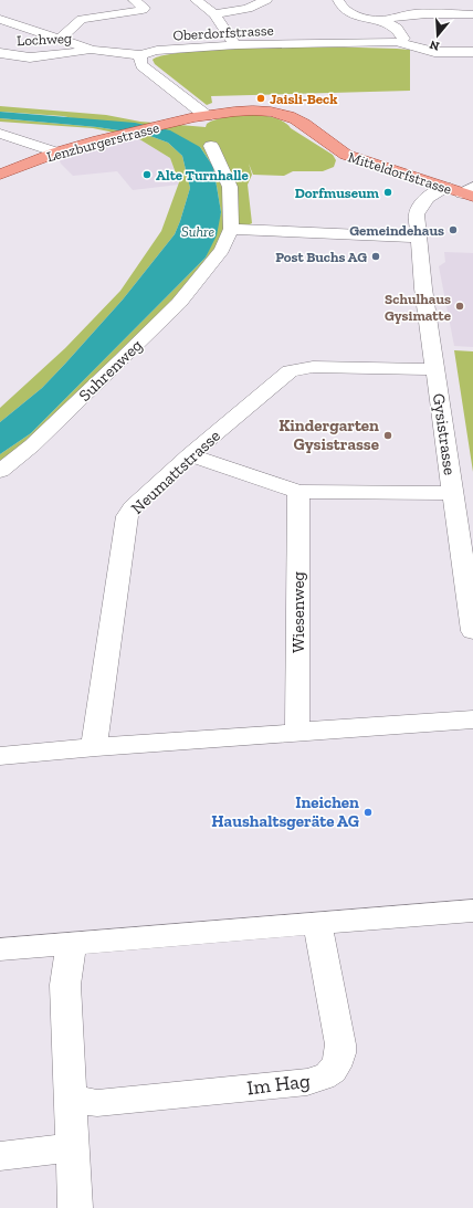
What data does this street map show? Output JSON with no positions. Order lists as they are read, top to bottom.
{
  "streets": {
    "main road": ["Lenzburgerstrasse", "Mitteldorfstrasse"],
    "street": [
      "Oberdorfstrasse",
      "Lochweg",
      "Suhrenweg",
      "Gysistrasse",
      "Neumattstrasse",
      "Wiesenweg",
      "Im Hag"
    ]
  },
  "crossings": [
    ["Oberdorfstrasse", "Lochweg"],
    ["Lenzburgerstrasse", "Mitteldorfstrasse"],
    ["Mitteldorfstrasse", "Gysistrasse"],
    ["Gysistrasse", "Neumattstrasse"]
  ],
  "water": ["Suhre"],
  "places": [
    "Jaisli-Beck",
    "Alte Turnhalle",
    "Dorfmuseum",
    "Gemeindehaus",
    "Post Buchs AG",
    "Schulhaus Gysimatte",
    "Kindergarten Gysistrasse",
    "Ineichen Haushaltsgeräte AG"
  ],
  "north": "bottom"
}
